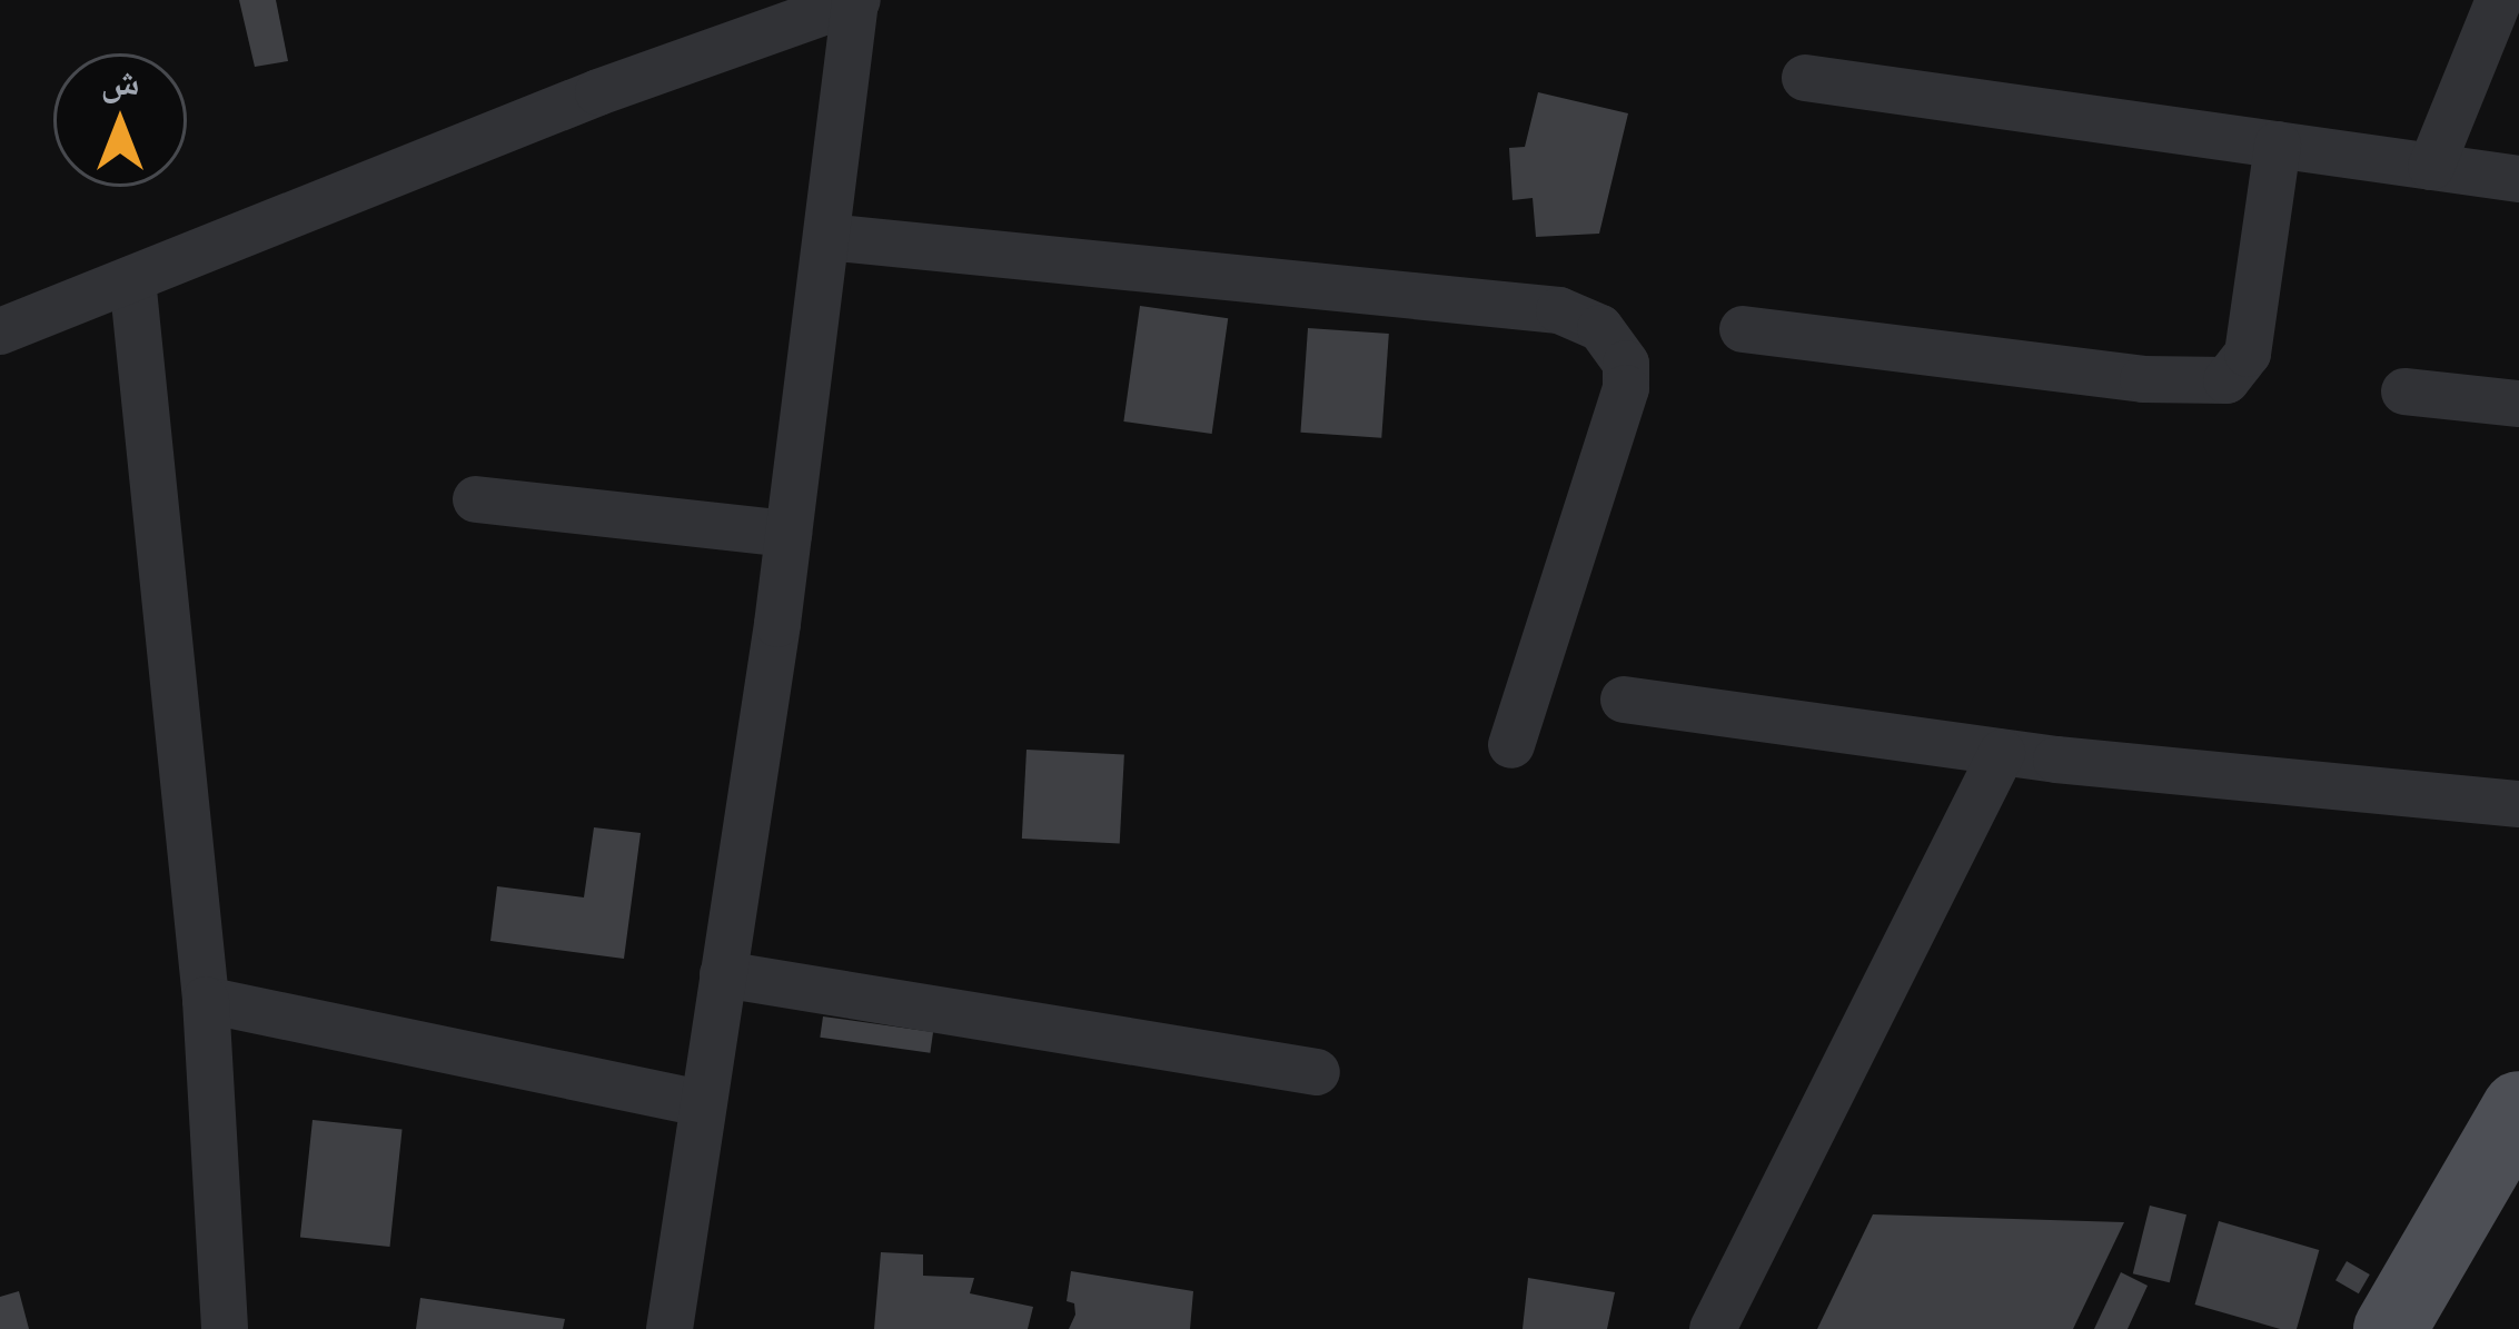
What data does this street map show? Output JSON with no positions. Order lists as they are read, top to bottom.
{
  "north": "top"
}
